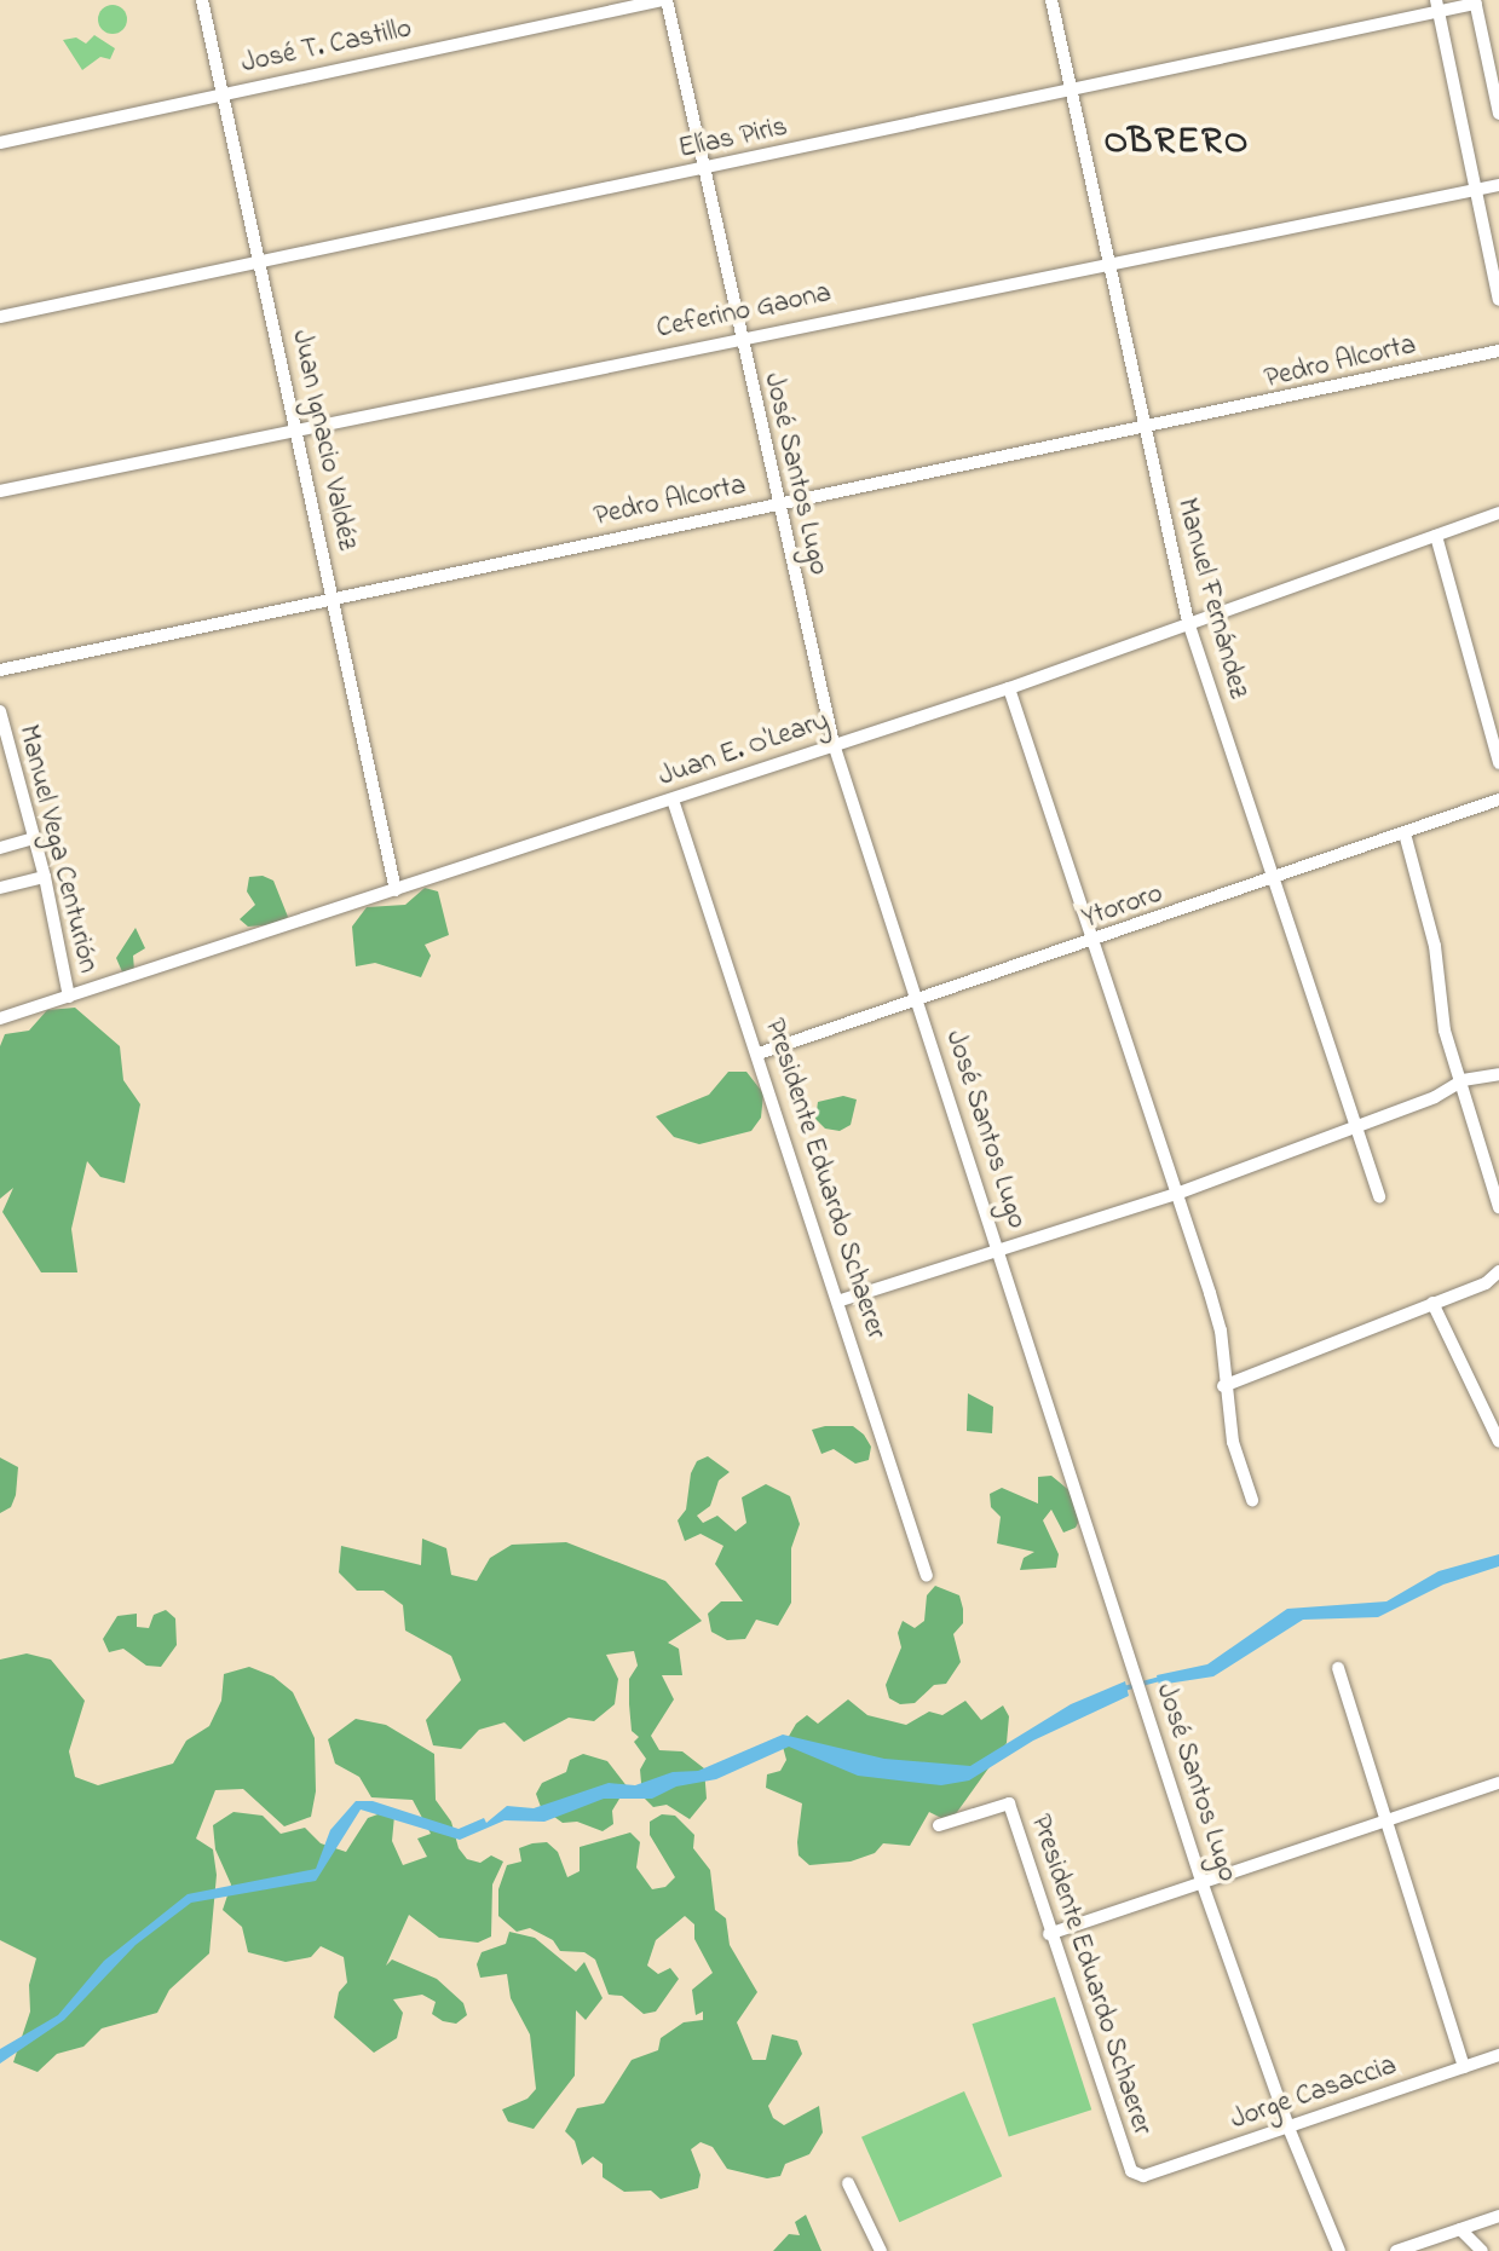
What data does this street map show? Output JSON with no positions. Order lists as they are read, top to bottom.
{
  "streets": {
    "street": [
      "José T. Castillo",
      "Elías Piris",
      "Ceferino Gaona",
      "Pedro Alcorta",
      "Juan Ignacio Valdéz",
      "José Santos Lugo",
      "Manuel Fernández",
      "Juan E. O'Leary",
      "Manuel Vega Centurión",
      "Ytororo",
      "Presidente Eduardo Schaerer",
      "Jorge Casaccia"
    ]
  },
  "crossings": [
    ["José T. Castillo", "Juan Ignacio Valdéz"],
    ["José T. Castillo", "José Santos Lugo"],
    ["Elías Piris", "Juan Ignacio Valdéz"],
    ["Elías Piris", "José Santos Lugo"],
    ["Elías Piris", "Manuel Fernández"],
    ["Ceferino Gaona", "Juan Ignacio Valdéz"],
    ["Ceferino Gaona", "José Santos Lugo"],
    ["Ceferino Gaona", "Manuel Fernández"],
    ["Pedro Alcorta", "Juan Ignacio Valdéz"],
    ["Pedro Alcorta", "José Santos Lugo"],
    ["Pedro Alcorta", "Manuel Fernández"],
    ["Juan Ignacio Valdéz", "Juan E. O'Leary"],
    ["José Santos Lugo", "Juan E. O'Leary"],
    ["José Santos Lugo", "Ytororo"],
    ["José Santos Lugo", "Jorge Casaccia"],
    ["Manuel Fernández", "Juan E. O'Leary"],
    ["Manuel Fernández", "Ytororo"],
    ["Juan E. O'Leary", "Manuel Vega Centurión"],
    ["Juan E. O'Leary", "Presidente Eduardo Schaerer"],
    ["Ytororo", "Presidente Eduardo Schaerer"],
    ["Presidente Eduardo Schaerer", "Jorge Casaccia"]
  ],
  "districts": ["OBRERO"]
}
